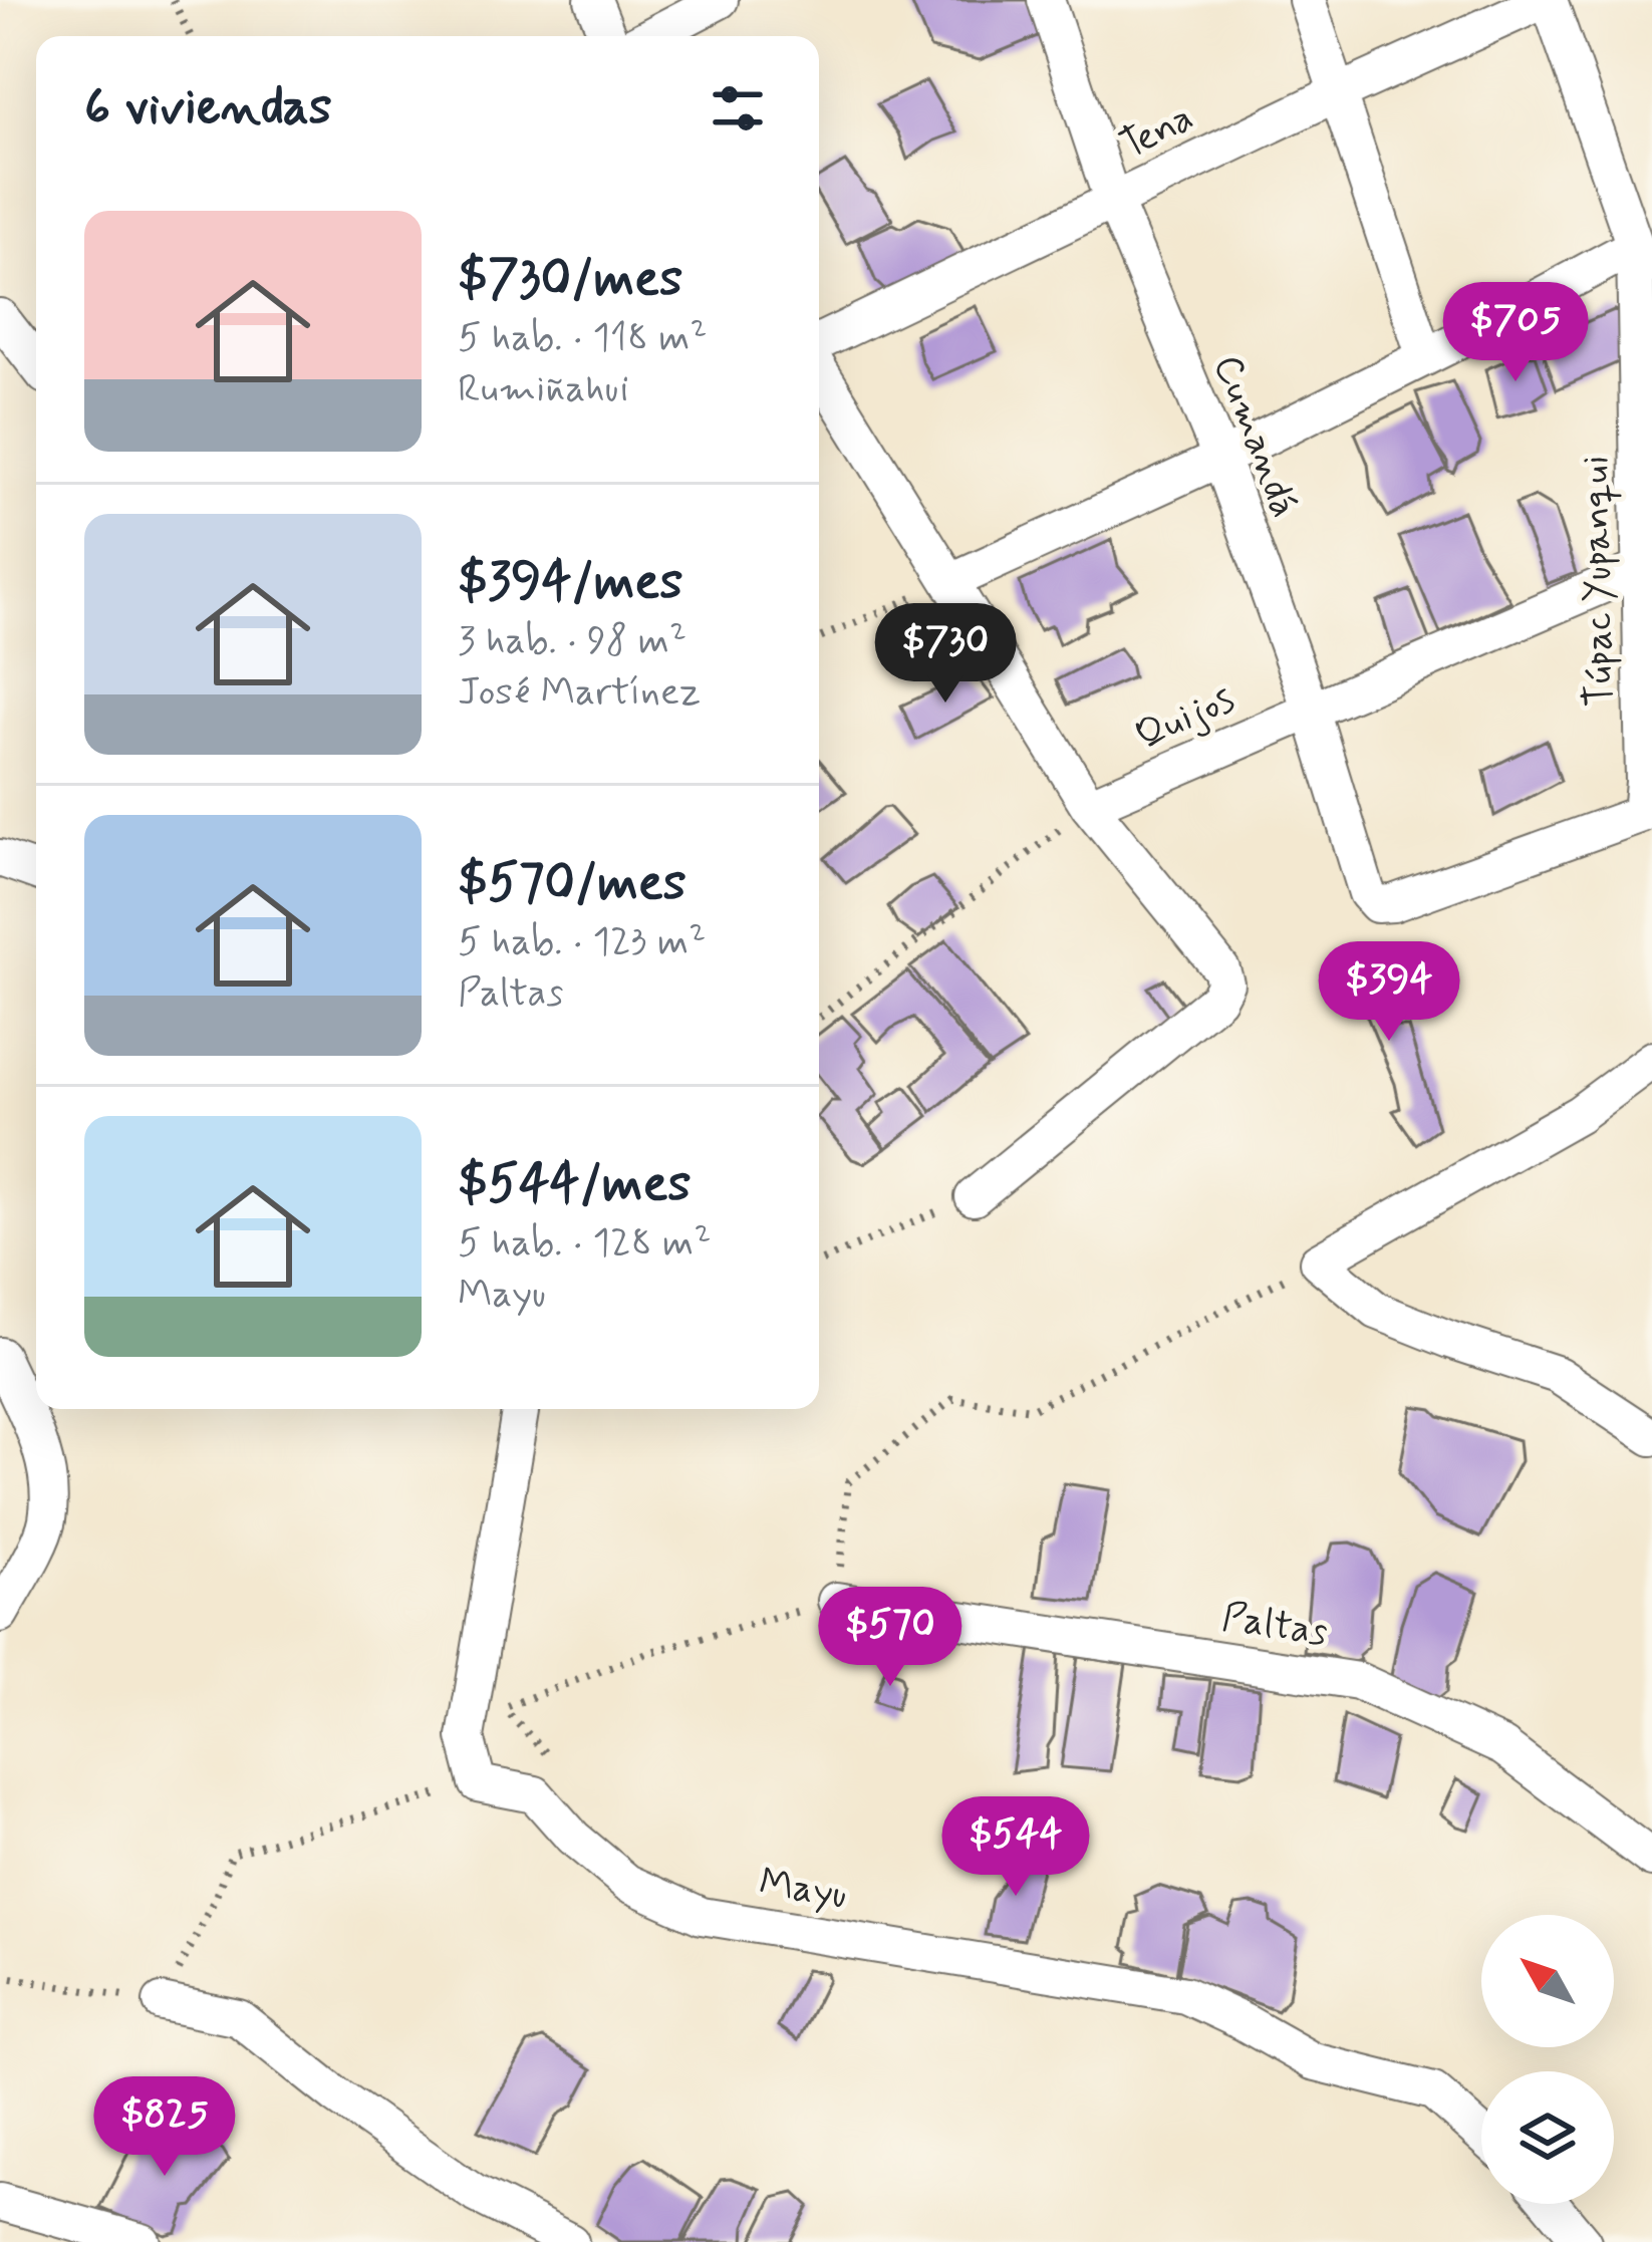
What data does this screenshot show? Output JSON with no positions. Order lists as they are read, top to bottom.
{
  "streets": {
    "street": [
      "Tena",
      "Cumandá",
      "Túpac Yupanqui",
      "Quijos",
      "Paltas",
      "Mayu"
    ]
  },
  "crossings": [
    ["Tena", "Cumandá"],
    ["Tena", "Túpac Yupanqui"],
    ["Cumandá", "Túpac Yupanqui"],
    ["Cumandá", "Quijos"],
    ["Túpac Yupanqui", "Quijos"]
  ],
  "north": "top left",
  "page": {
    "heading": "6 viviendas",
    "list": [
      {
        "name": "$730/mes",
        "note": "5 hab. · 118 m² · Rumiñahui"
      },
      {
        "name": "$394/mes",
        "note": "3 hab. · 98 m² · José Martínez"
      },
      {
        "name": "$570/mes",
        "note": "5 hab. · 123 m² · Paltas"
      },
      {
        "name": "$544/mes",
        "note": "5 hab. · 128 m² · Mayu"
      }
    ],
    "price": [
      "$705",
      "$730",
      "$394",
      "$570",
      "$544",
      "$825"
    ]
  }
}
